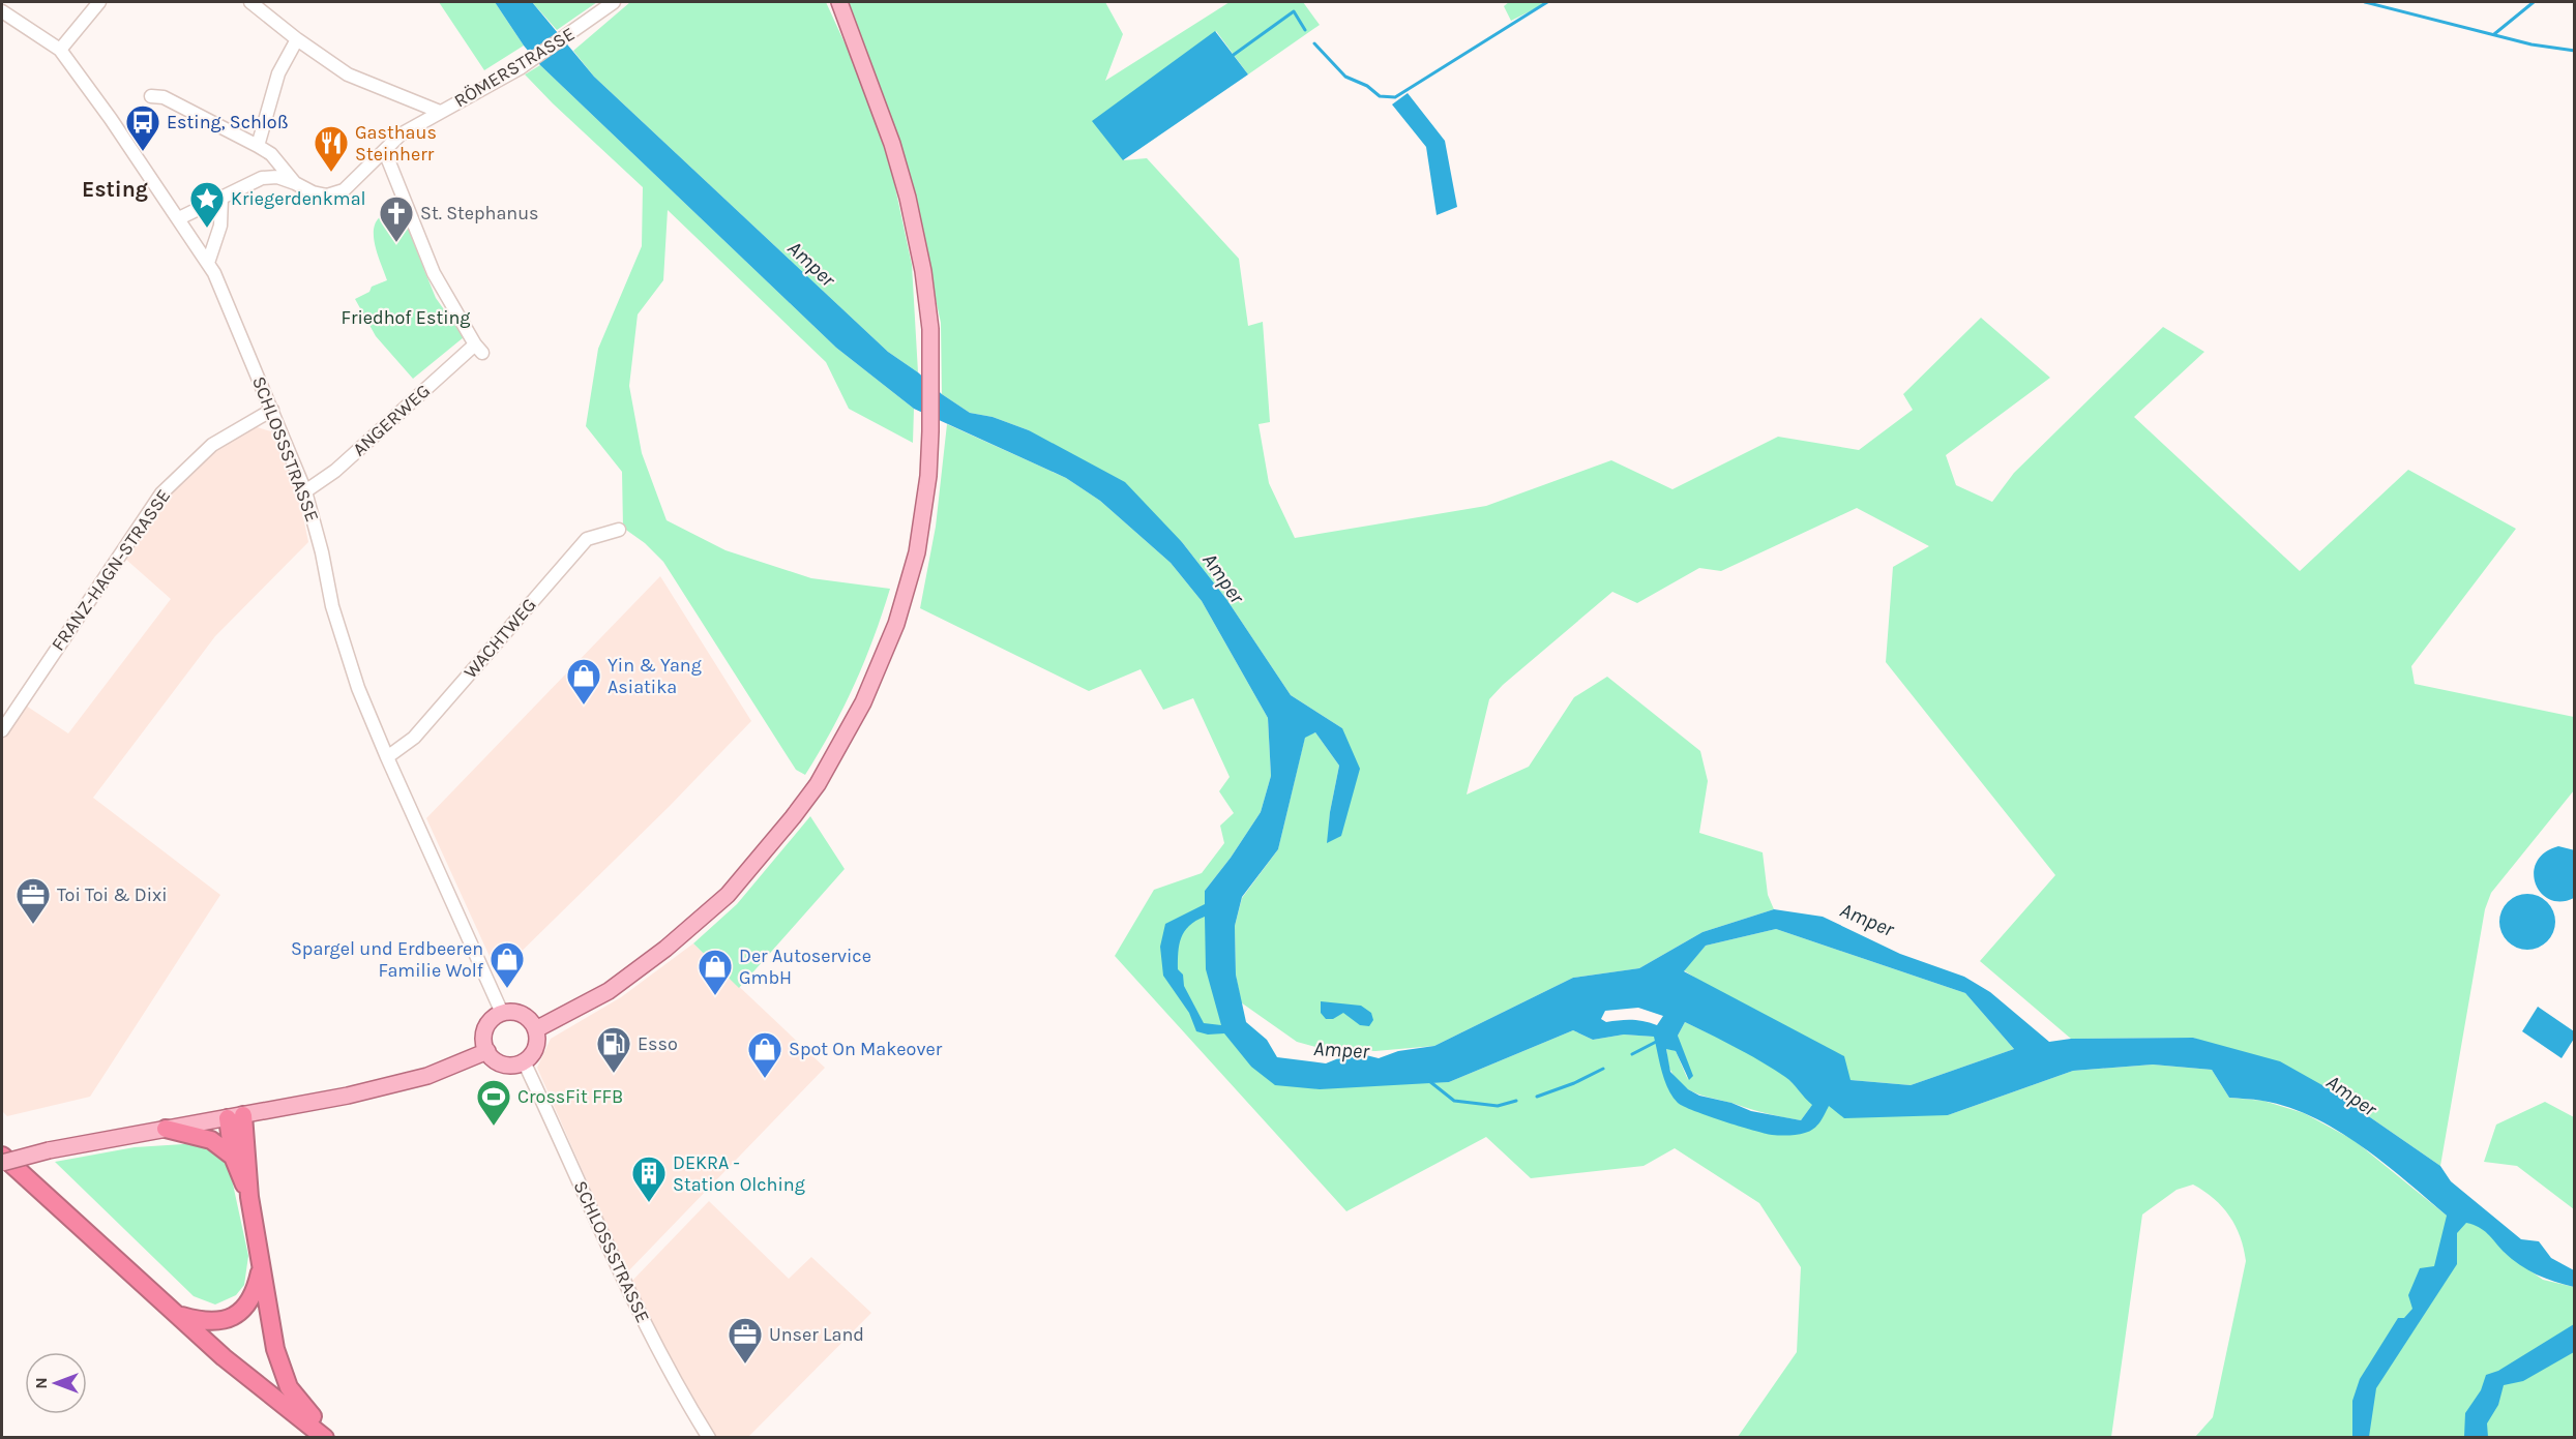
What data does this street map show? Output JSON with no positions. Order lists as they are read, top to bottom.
{
  "streets": {
    "street": [
      "RÖMERSTRASSE",
      "ANGERWEG",
      "SCHLOSSSTRASSE",
      "FRANZ-HAGN-STRASSE",
      "WACHTWEG"
    ]
  },
  "crossings": [
    ["RÖMERSTRASSE", "ANGERWEG"],
    ["RÖMERSTRASSE", "SCHLOSSSTRASSE"],
    ["ANGERWEG", "SCHLOSSSTRASSE"],
    ["SCHLOSSSTRASSE", "FRANZ-HAGN-STRASSE"],
    ["SCHLOSSSTRASSE", "WACHTWEG"]
  ],
  "districts": ["Esting"],
  "water": ["Amper"],
  "parks": ["Friedhof Esting"],
  "places": {
    "bus stop": ["Esting, Schloß"],
    "restaurant": ["Gasthaus Steinherr"],
    "place": ["Kriegerdenkmal"],
    "church": ["St. Stephanus"],
    "shop": [
      "Yin & Yang Asiatika",
      "Spargel und Erdbeeren Familie Wolf",
      "Der Autoservice GmbH",
      "Spot On Makeover"
    ],
    "office": ["Toi Toi & Dixi", "Unser Land"],
    "fuel station": ["Esso"],
    "sports": ["CrossFit FFB"],
    "building": ["DEKRA - Station Olching"]
  },
  "north": "left"
}
